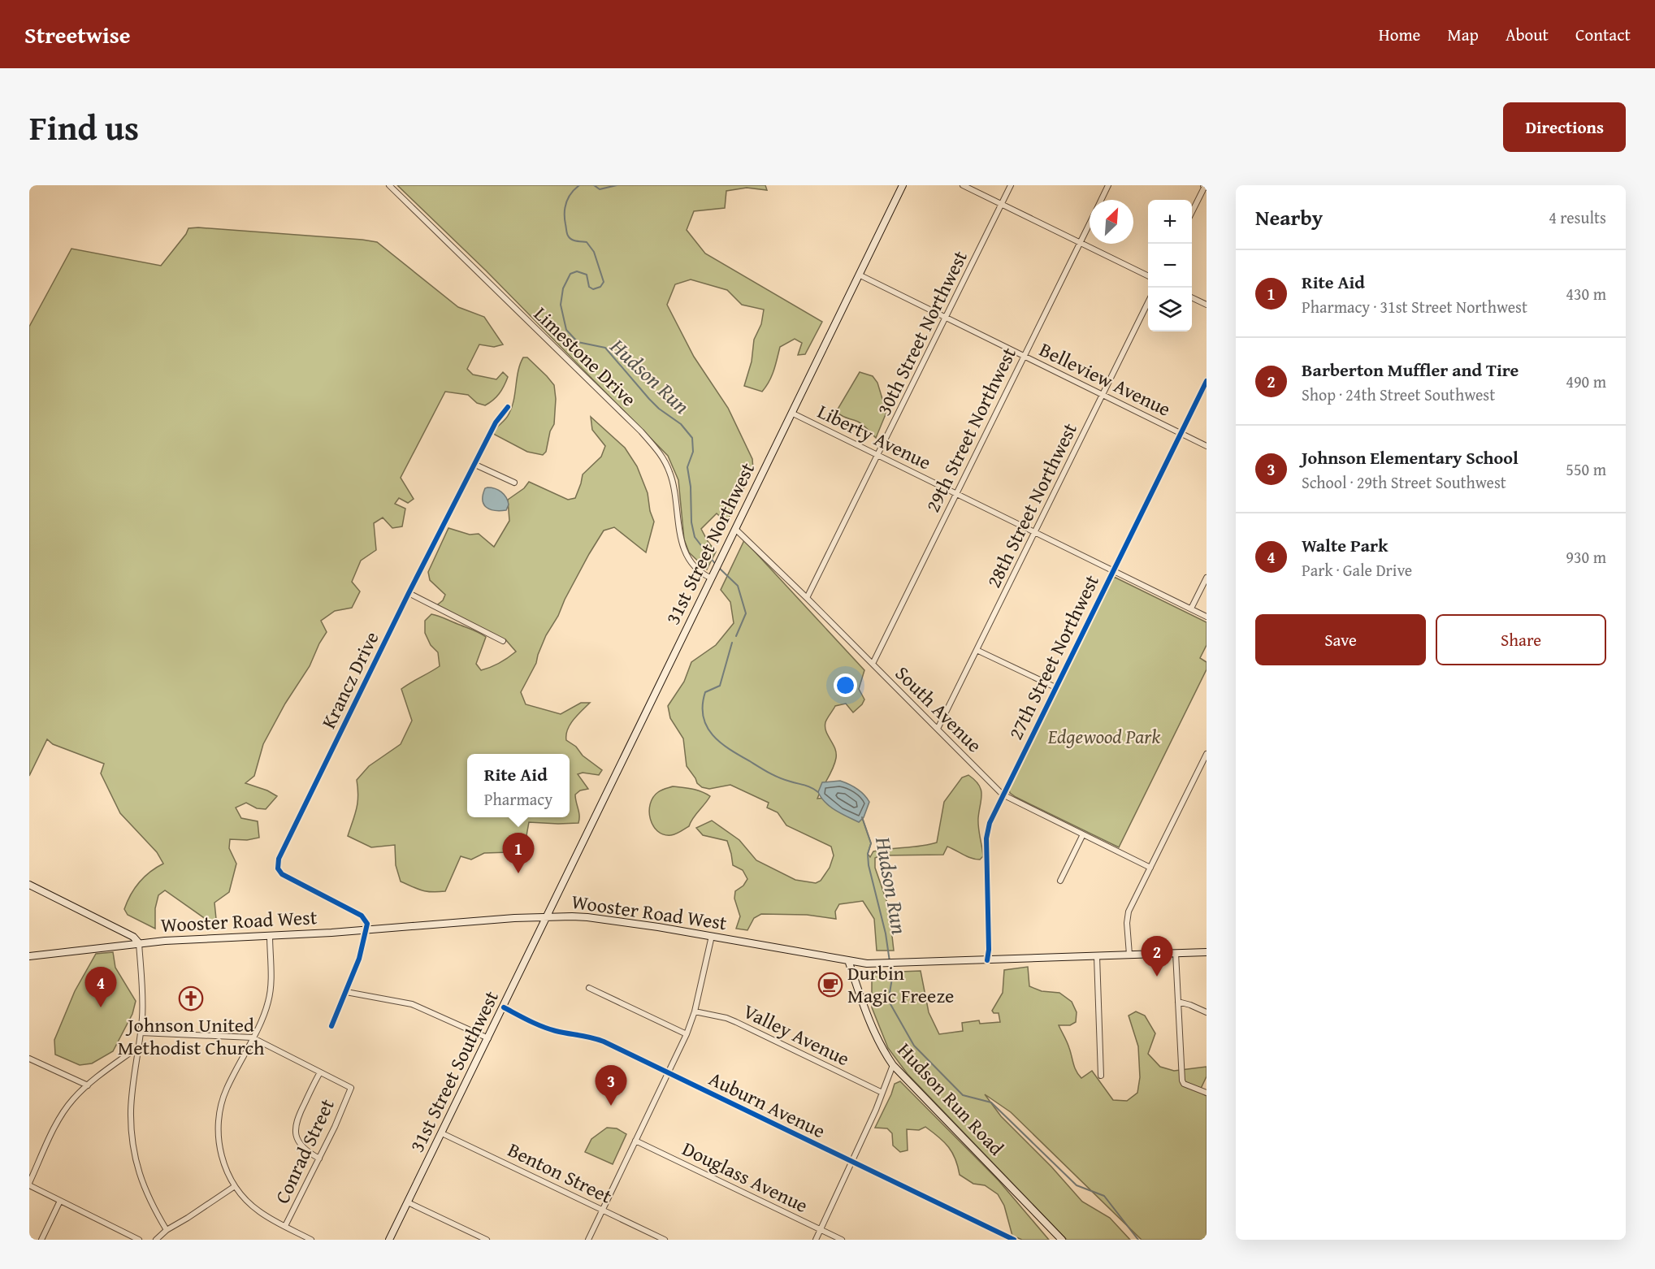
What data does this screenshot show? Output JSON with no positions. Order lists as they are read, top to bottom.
{
  "streets": {
    "main road": [
      "31st Street Northwest",
      "Wooster Road West",
      "31st Street Southwest",
      "Hudson Run Road"
    ],
    "street": [
      "30th Street Northwest",
      "Limestone Drive",
      "Belleview Avenue",
      "29th Street Northwest",
      "Liberty Avenue",
      "28th Street Northwest",
      "27th Street Northwest",
      "Krancz Drive",
      "South Avenue",
      "Valley Avenue",
      "Auburn Avenue",
      "Conrad Street",
      "Benton Street",
      "Douglass Avenue"
    ]
  },
  "crossings": [
    ["30th Street Northwest", "Belleview Avenue"],
    ["30th Street Northwest", "Liberty Avenue"],
    ["30th Street Northwest", "South Avenue"],
    ["Limestone Drive", "31st Street Northwest"],
    ["Belleview Avenue", "29th Street Northwest"],
    ["Belleview Avenue", "28th Street Northwest"],
    ["Belleview Avenue", "31st Street Northwest"],
    ["Belleview Avenue", "27th Street Northwest"],
    ["29th Street Northwest", "Liberty Avenue"],
    ["29th Street Northwest", "South Avenue"],
    ["Liberty Avenue", "28th Street Northwest"],
    ["Liberty Avenue", "31st Street Northwest"],
    ["Liberty Avenue", "27th Street Northwest"],
    ["28th Street Northwest", "South Avenue"],
    ["31st Street Northwest", "South Avenue"],
    ["31st Street Northwest", "Wooster Road West"],
    ["31st Street Northwest", "31st Street Southwest"],
    ["27th Street Northwest", "South Avenue"],
    ["27th Street Northwest", "Wooster Road West"],
    ["Krancz Drive", "Wooster Road West"],
    ["Wooster Road West", "31st Street Southwest"],
    ["Wooster Road West", "Hudson Run Road"],
    ["31st Street Southwest", "Auburn Avenue"],
    ["31st Street Southwest", "Benton Street"]
  ],
  "water": ["Hudson Run"],
  "parks": ["Edgewood Park"],
  "places": {
    "cafe": ["Durbin Magic Freeze"],
    "church": ["Johnson United Methodist Church"]
  },
  "north": "top right",
  "page": {
    "header": "Streetwise",
    "nav": [
      "Home",
      "Map",
      "About",
      "Contact"
    ],
    "title": "Find us",
    "buttons": [
      "Directions",
      ["Save", "Share"]
    ],
    "heading": ["Nearby", "4 results"],
    "map_buttons": ["+", "−"],
    "list": [
      {
        "mark": "1",
        "name": "Rite Aid",
        "note": "Pharmacy · 31st Street Northwest",
        "value": "430 m"
      },
      {
        "mark": "2",
        "name": "Barberton Muffler and Tire",
        "note": "Shop · 24th Street Southwest",
        "value": "490 m"
      },
      {
        "mark": "3",
        "name": "Johnson Elementary School",
        "note": "School · 29th Street Southwest",
        "value": "550 m"
      },
      {
        "mark": "4",
        "name": "Walte Park",
        "note": "Park · Gale Drive",
        "value": "930 m"
      }
    ],
    "popup": ["Rite Aid", "Pharmacy"],
    "pins": [
      "1",
      "2",
      "4",
      "3"
    ]
  }
}
